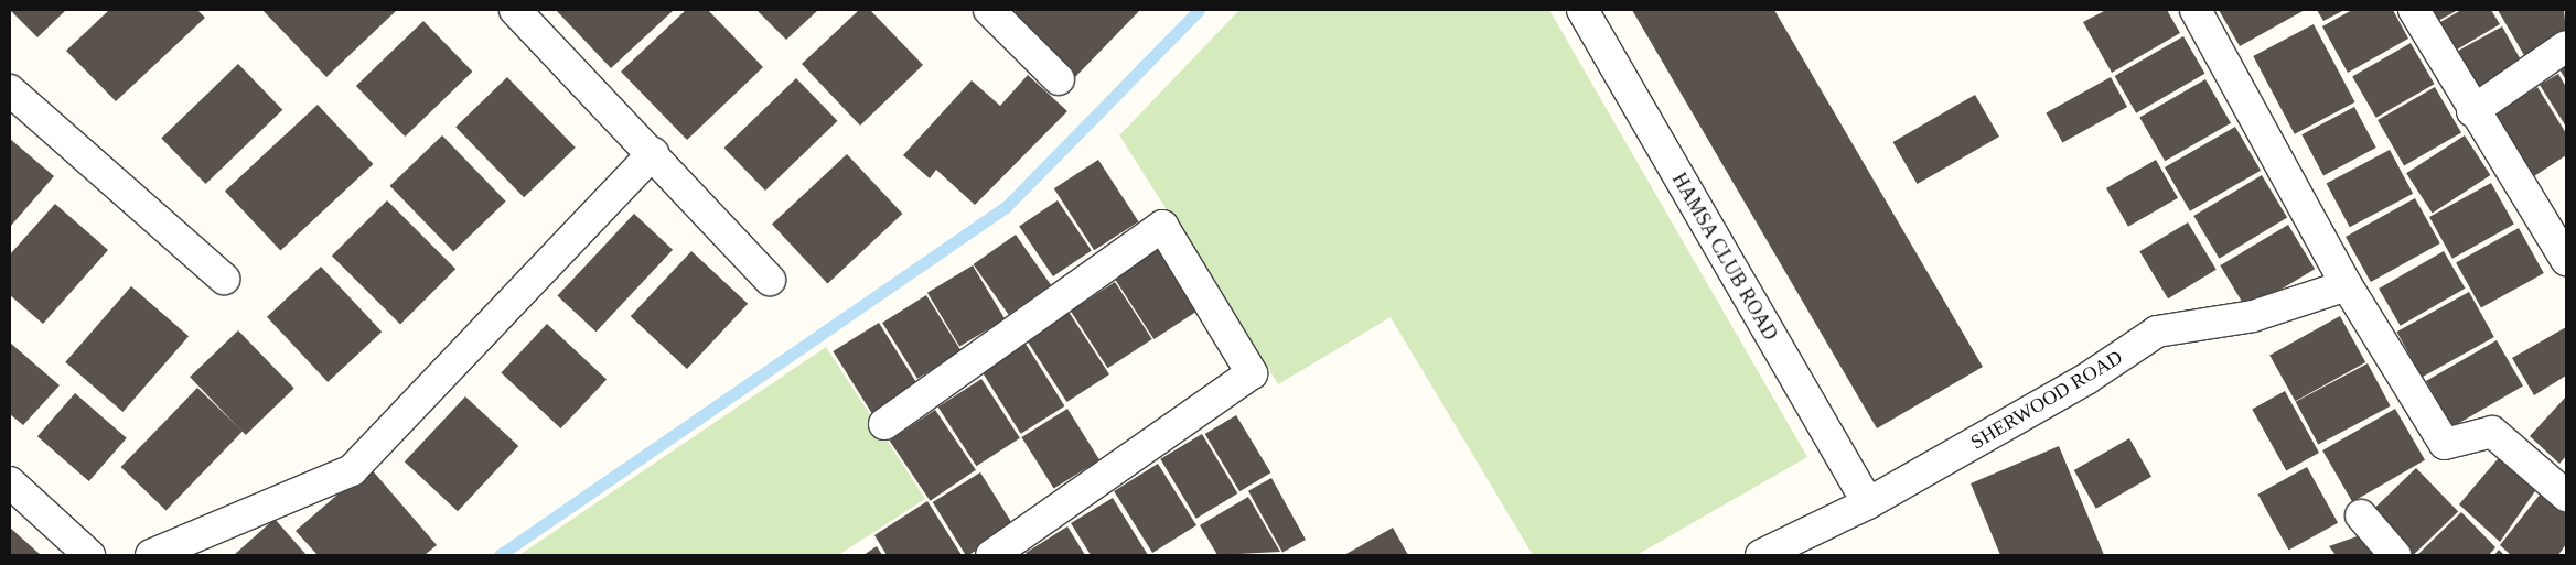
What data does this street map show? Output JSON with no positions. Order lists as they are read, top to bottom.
{
  "streets": {
    "street": ["HAMSA CLUB ROAD", "SHERWOOD ROAD"]
  },
  "crossings": [
    ["HAMSA CLUB ROAD", "SHERWOOD ROAD"]
  ]
}
